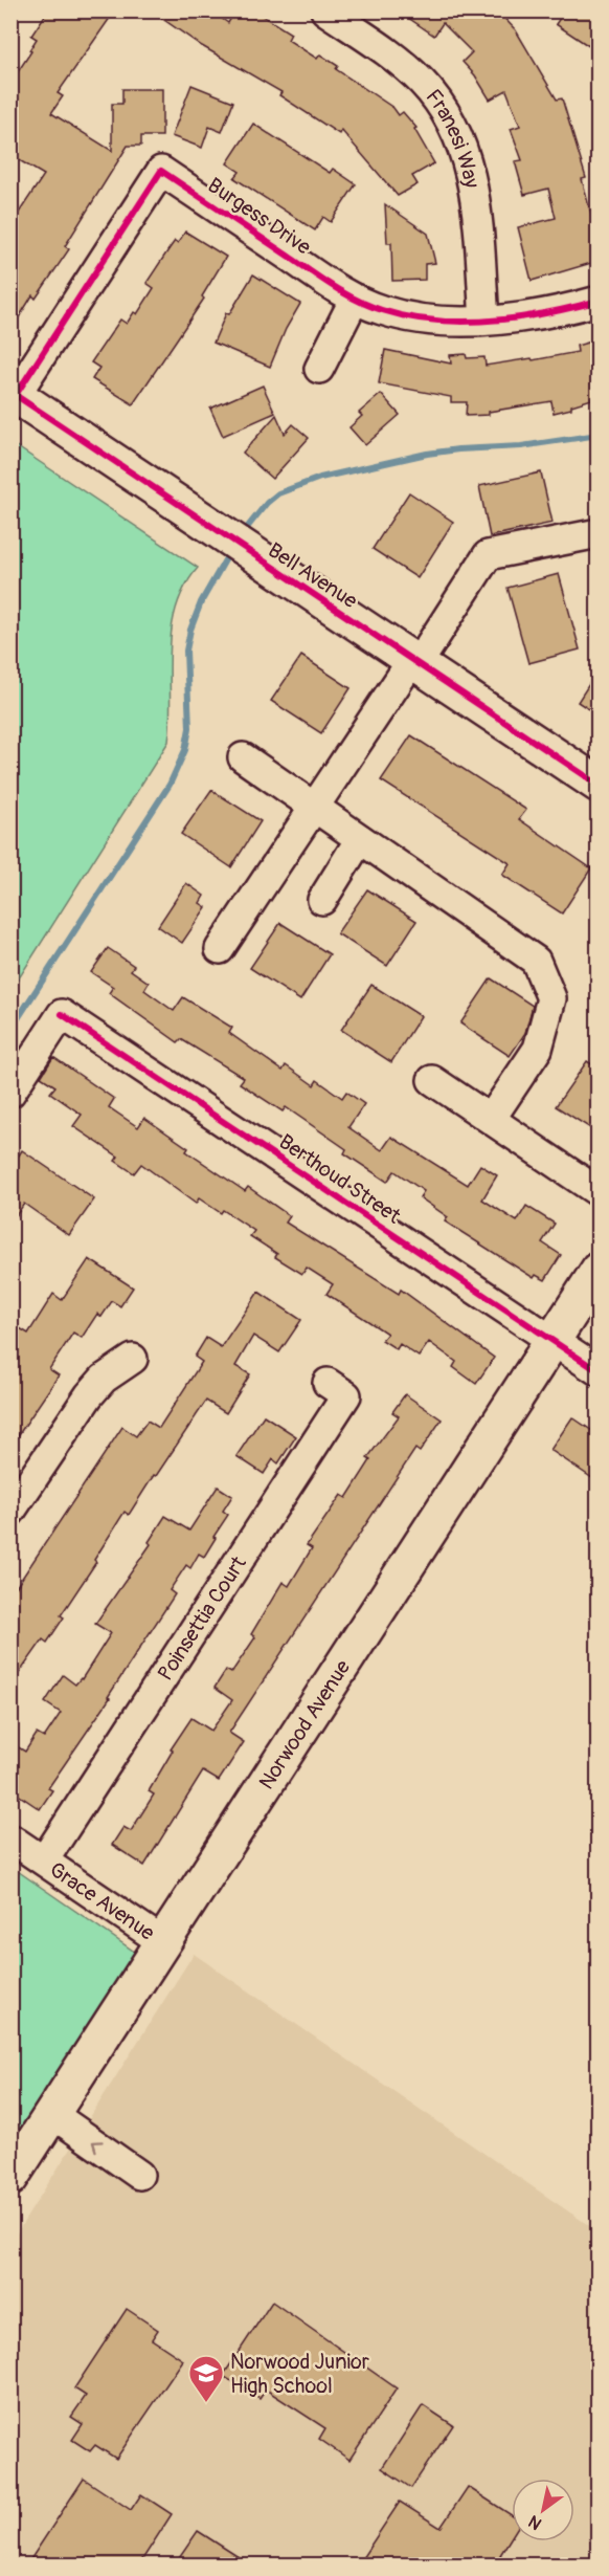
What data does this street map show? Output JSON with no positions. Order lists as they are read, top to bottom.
{
  "streets": {
    "main road": ["Bell Avenue", "Norwood Avenue"],
    "street": [
      "Franesi Way",
      "Burgess Drive",
      "Berthoud Street",
      "Poinsettia Court",
      "Grace Avenue"
    ]
  },
  "crossings": [
    ["Franesi Way", "Burgess Drive"],
    ["Burgess Drive", "Bell Avenue"],
    ["Berthoud Street", "Norwood Avenue"],
    ["Poinsettia Court", "Grace Avenue"],
    ["Norwood Avenue", "Grace Avenue"]
  ],
  "places": {
    "school or university": ["Norwood Junior High School"]
  },
  "north": "bottom left"
}
